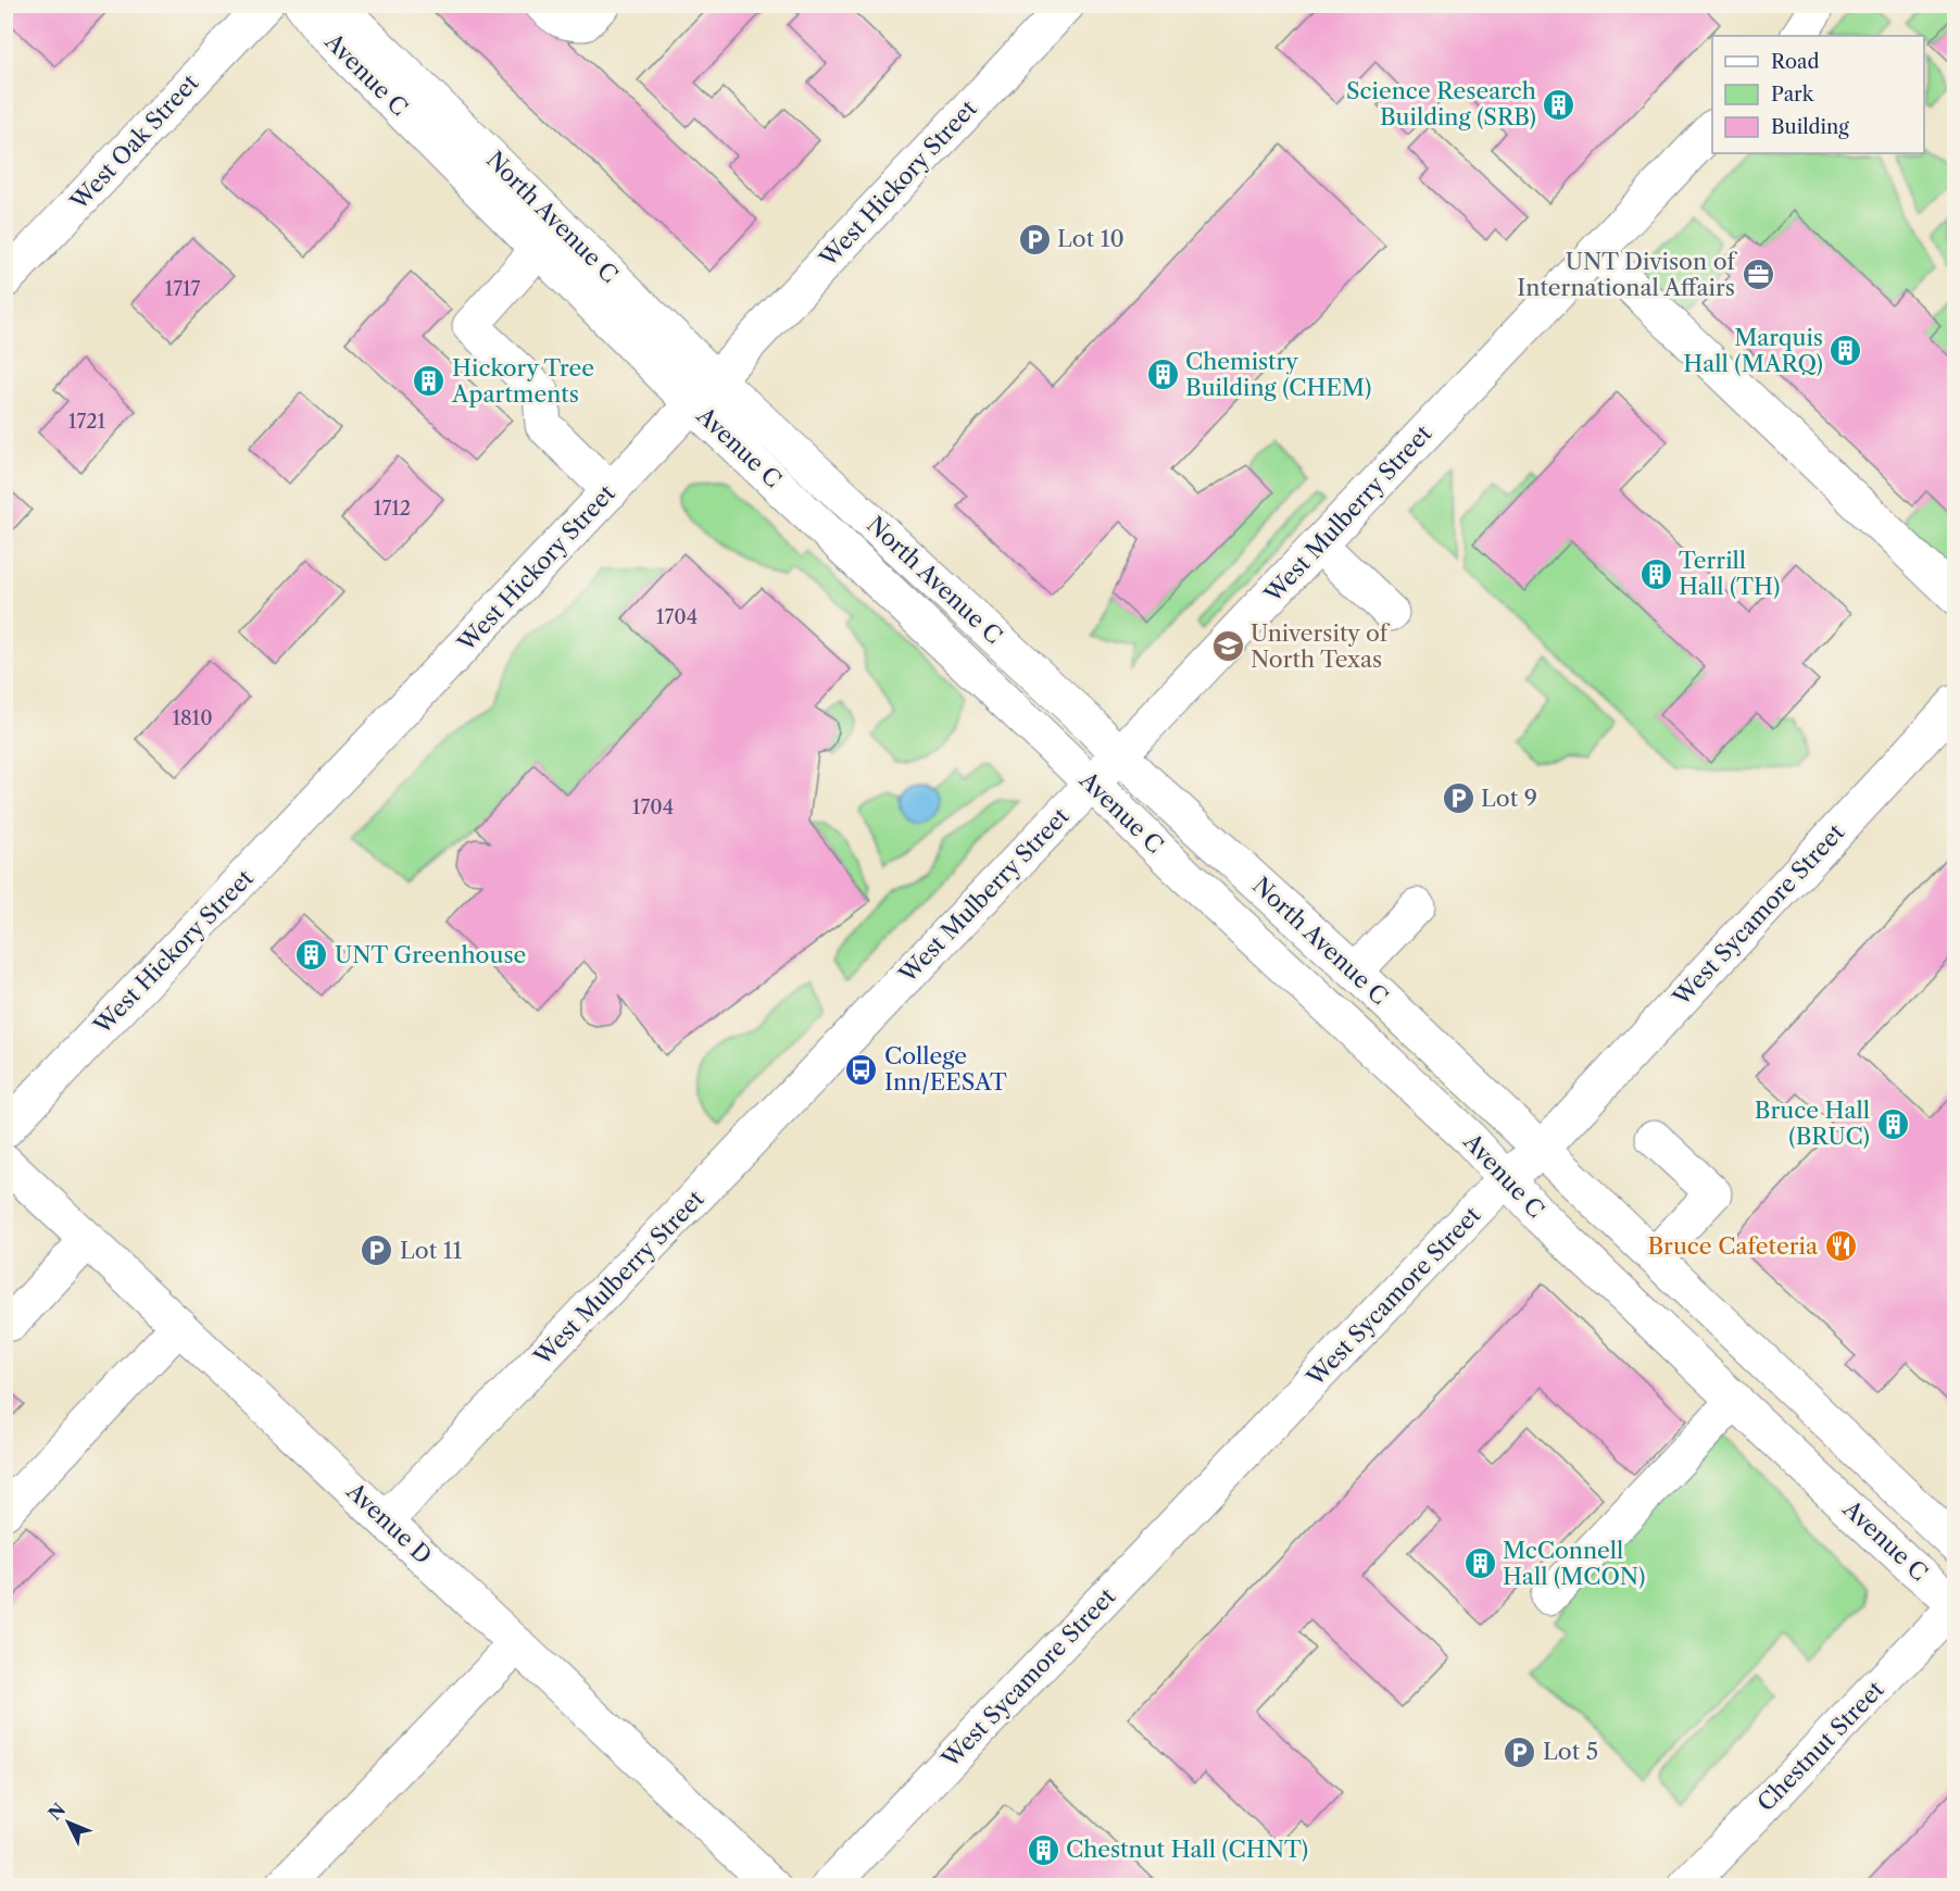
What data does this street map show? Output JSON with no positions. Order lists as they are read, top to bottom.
{
  "streets": {
    "street": [
      "Avenue C",
      "West Oak Street",
      "West Hickory Street",
      "North Avenue C",
      "West Mulberry Street",
      "West Sycamore Street",
      "Avenue D",
      "Chestnut Street"
    ]
  },
  "crossings": [
    ["Avenue C", "West Hickory Street"],
    ["Avenue C", "North Avenue C"],
    ["Avenue C", "West Mulberry Street"],
    ["Avenue C", "West Sycamore Street"],
    ["Avenue C", "Chestnut Street"],
    ["West Hickory Street", "North Avenue C"],
    ["North Avenue C", "West Mulberry Street"],
    ["North Avenue C", "West Sycamore Street"],
    ["West Mulberry Street", "Avenue D"]
  ],
  "places": {
    "building": [
      "Science Research Building (SRB)",
      "Marquis Hall (MARQ)",
      "Chemistry Building (CHEM)",
      "Hickory Tree Apartments",
      "Terrill Hall (TH)",
      "UNT Greenhouse",
      "Bruce Hall (BRUC)",
      "McConnell Hall (MCON)",
      "Chestnut Hall (CHNT)"
    ],
    "parking": [
      "Lot 10",
      "Lot 9",
      "Lot 11",
      "Lot 5"
    ],
    "office": ["UNT Divison of International Affairs"],
    "school or university": ["University of North Texas"],
    "bus stop": ["College Inn/EESAT"],
    "restaurant": ["Bruce Cafeteria"]
  },
  "house_numbers": [
    "1717",
    "1721",
    "1712",
    "1704",
    "1810",
    "1704"
  ],
  "legend": ["Road", "Park", "Building"],
  "north": "top left"
}
